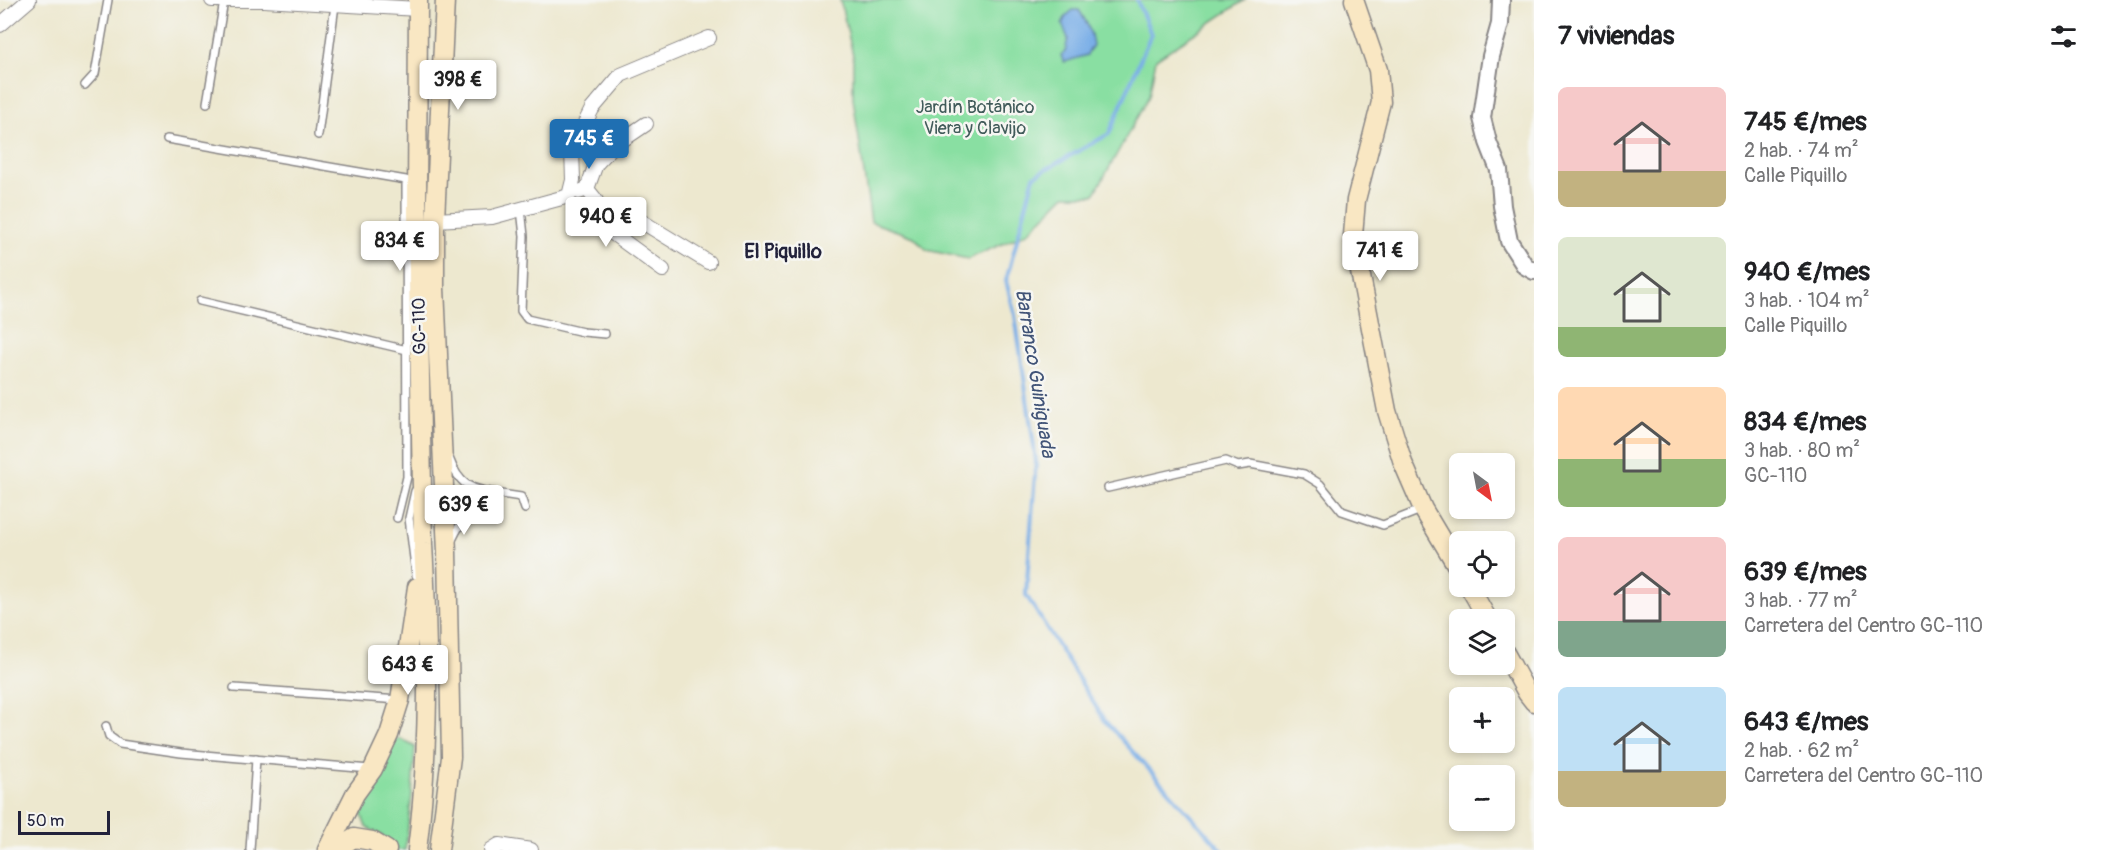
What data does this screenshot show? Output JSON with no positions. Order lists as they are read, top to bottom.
{
  "streets": {
    "main road": ["GC-110"]
  },
  "districts": ["El Piquillo"],
  "water": ["Barranco Guiniguada"],
  "parks": ["Jardín Botánico Viera y Clavijo"],
  "scale_bar": "50 m",
  "north": "bottom right",
  "page": {
    "heading": "7 viviendas",
    "price": [
      "398 €",
      "745 €",
      "940 €",
      "834 €",
      "741 €",
      "639 €",
      "643 €"
    ],
    "list": [
      {
        "name": "745 €/mes",
        "note": "2 hab. · 74 m² · Calle Piquillo"
      },
      {
        "name": "940 €/mes",
        "note": "3 hab. · 104 m² · Calle Piquillo"
      },
      {
        "name": "834 €/mes",
        "note": "3 hab. · 80 m² · GC-110"
      },
      {
        "name": "639 €/mes",
        "note": "3 hab. · 77 m² · Carretera del Centro GC-110"
      },
      {
        "name": "643 €/mes",
        "note": "2 hab. · 62 m² · Carretera del Centro GC-110"
      }
    ],
    "map_buttons": ["+", "−"],
    "scale": "50 m"
  }
}
